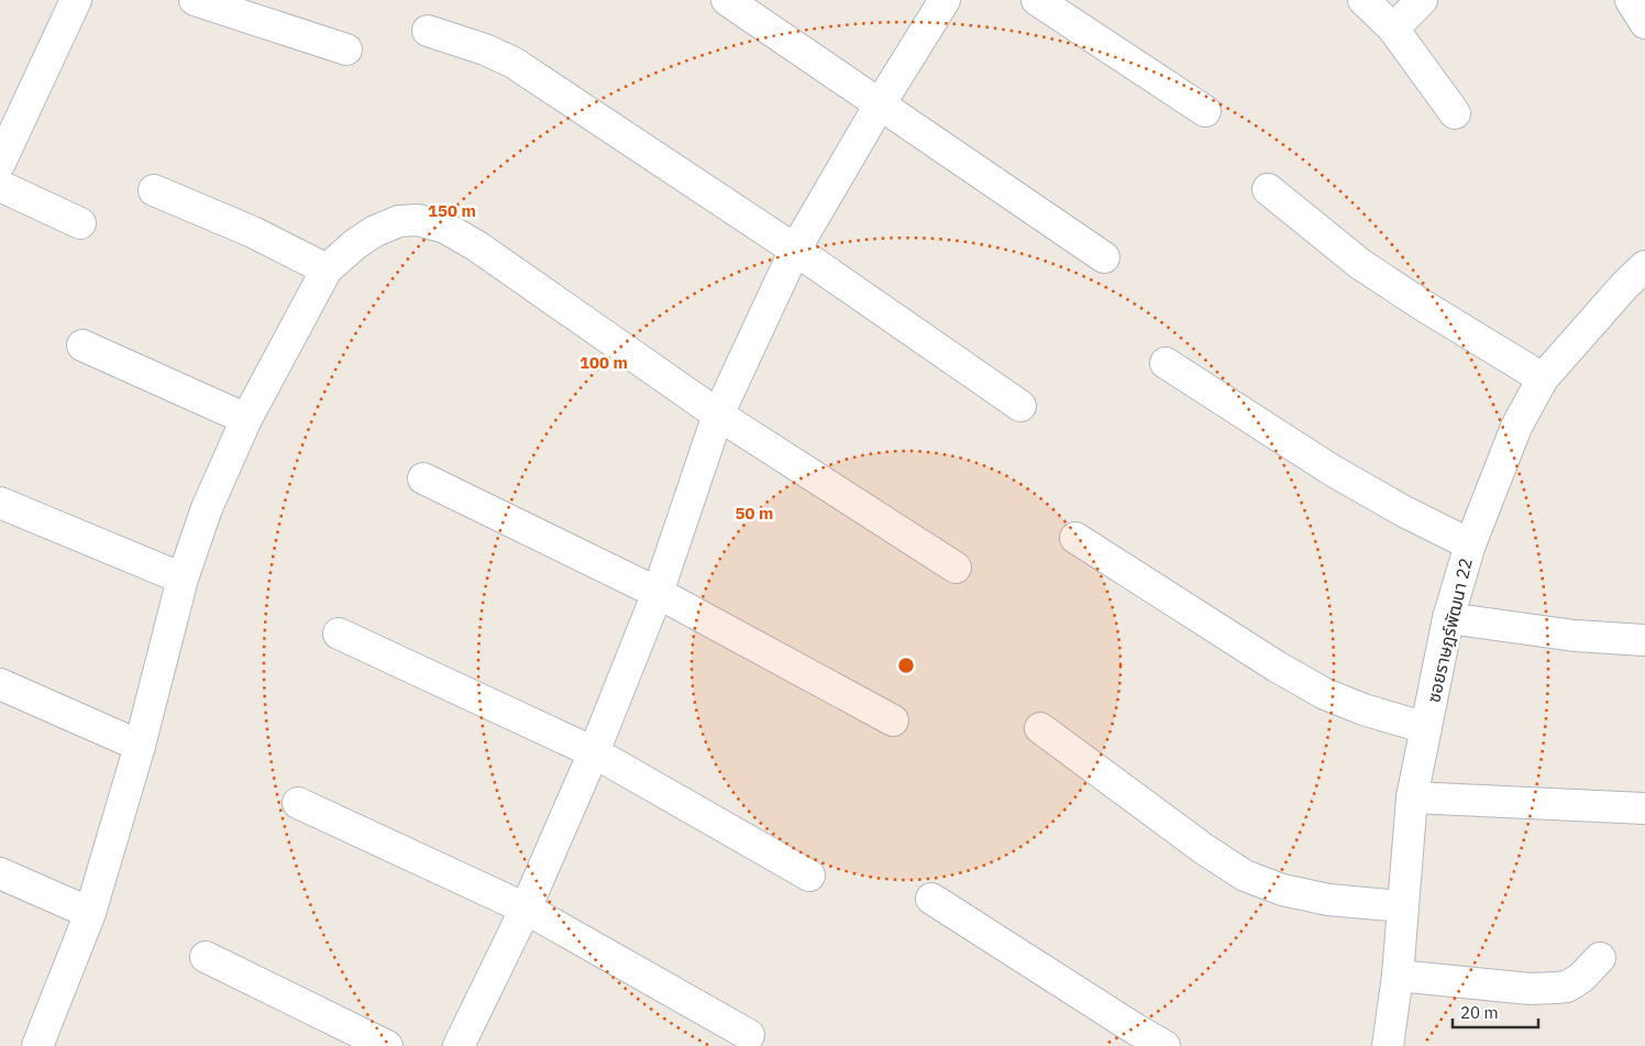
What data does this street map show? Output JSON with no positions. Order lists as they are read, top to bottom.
{
  "streets": {
    "street": ["ซอยราษฎร์พัฒนา 22"]
  },
  "scale_bar": "20 m",
  "rings": ["150 m", "100 m", "50 m"]
}
